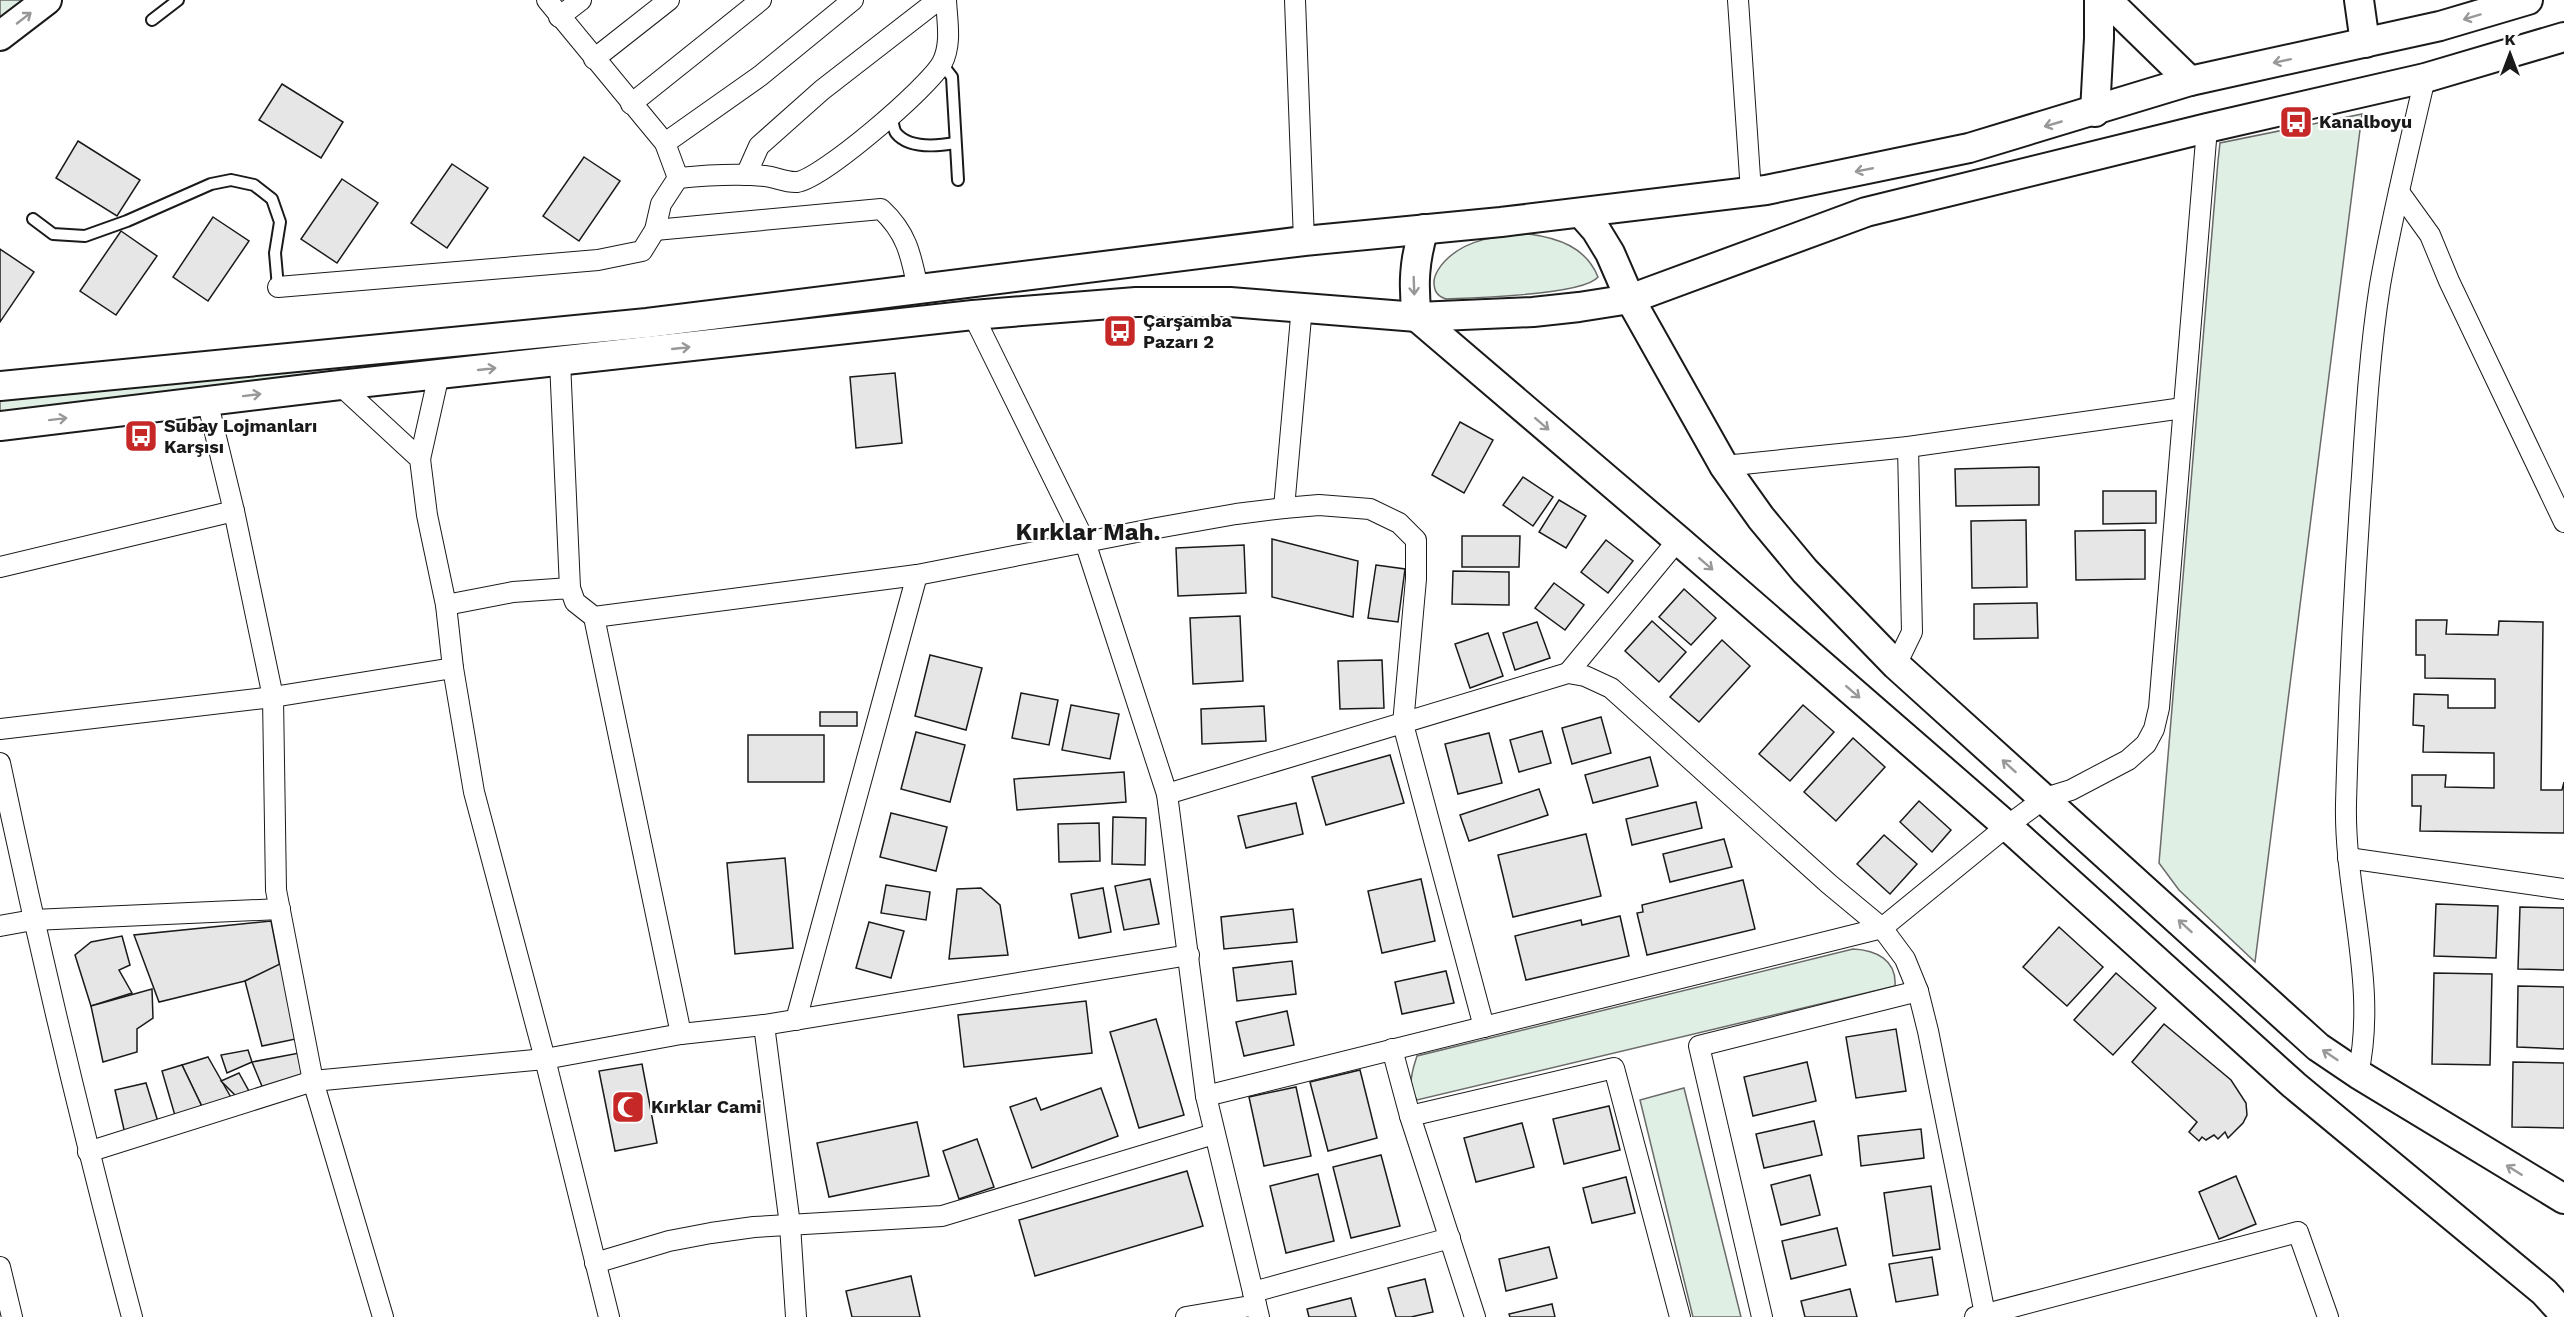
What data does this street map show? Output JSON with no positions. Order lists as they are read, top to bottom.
{
  "districts": ["Kırklar Mah."],
  "places": {
    "bus stop": ["Kanalboyu", "Çarşamba Pazarı 2", "Subay Lojmanları Karşısı"],
    "mosque": ["Kırklar Cami"]
  },
  "north": "top"
}
